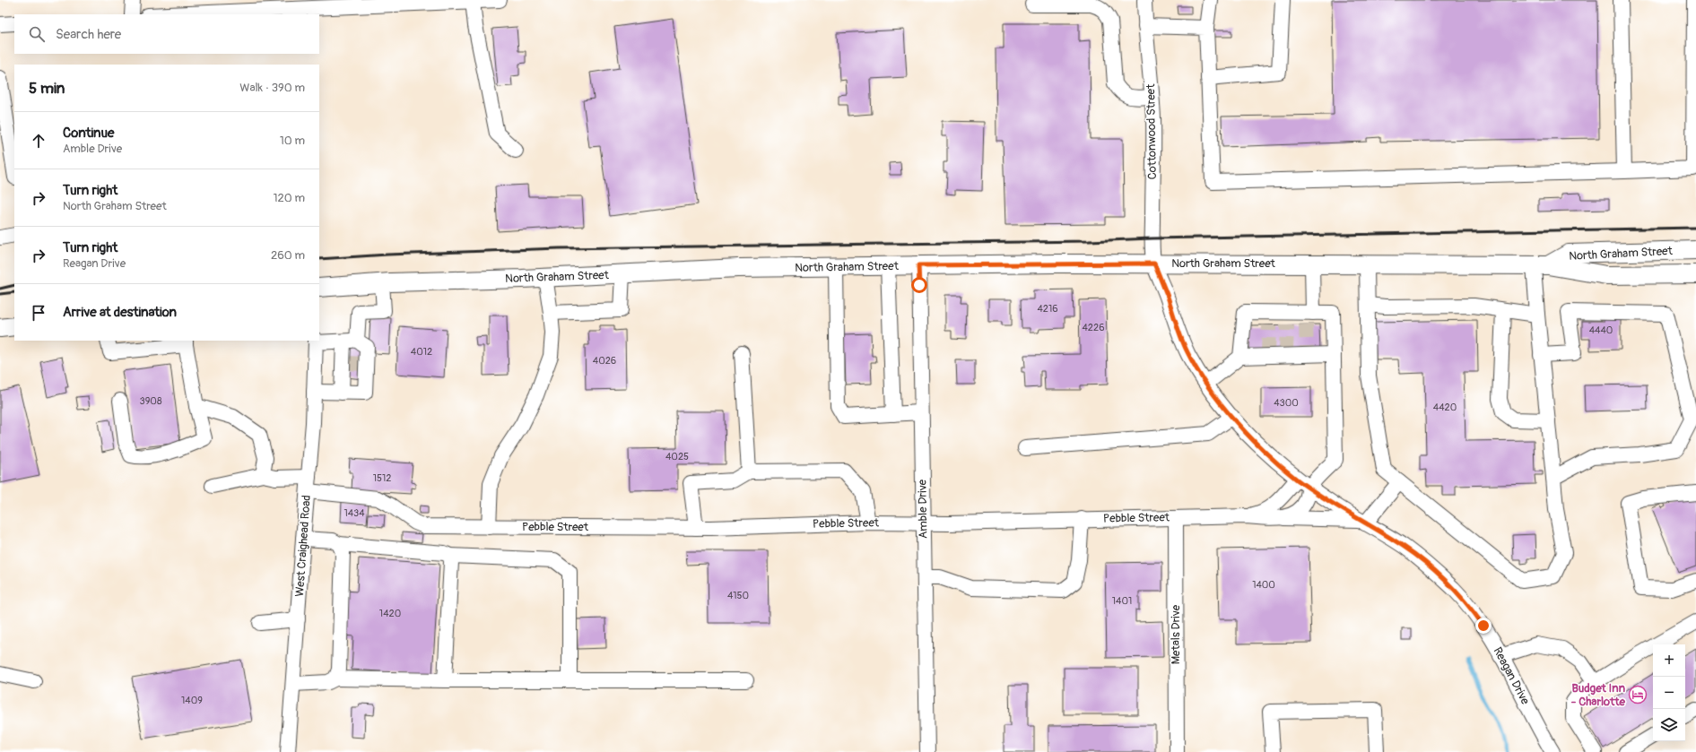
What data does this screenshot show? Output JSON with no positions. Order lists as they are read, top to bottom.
{
  "streets": {
    "main road": ["North Graham Street"],
    "street": [
      "Cottonwood Street",
      "Amble Drive",
      "Pebble Street",
      "West Craighead Road",
      "Metals Drive",
      "Reagan Drive"
    ]
  },
  "crossings": [
    ["Cottonwood Street", "North Graham Street"],
    ["Cottonwood Street", "Reagan Drive"],
    ["North Graham Street", "Amble Drive"],
    ["North Graham Street", "Reagan Drive"],
    ["Amble Drive", "Pebble Street"],
    ["Pebble Street", "West Craighead Road"],
    ["Pebble Street", "Metals Drive"],
    ["Pebble Street", "Reagan Drive"]
  ],
  "places": {
    "hotel": ["Budget Inn - Charlotte"]
  },
  "house_numbers": [
    "4216",
    "4226",
    "4440",
    "4012",
    "4026",
    "3908",
    "4300",
    "4420",
    "4025",
    "1512",
    "1434",
    "1400",
    "4150",
    "1401",
    "1420",
    "1409"
  ],
  "page": {
    "search": "Search here",
    "heading": ["5 min", "Walk · 390 m"],
    "list": [
      ["Continue", "Amble Drive", "10 m"],
      ["Turn right", "North Graham Street", "120 m"],
      ["Turn right", "Reagan Drive", "260 m"],
      "Arrive at destination"
    ],
    "map_buttons": ["+", "−"]
  }
}
